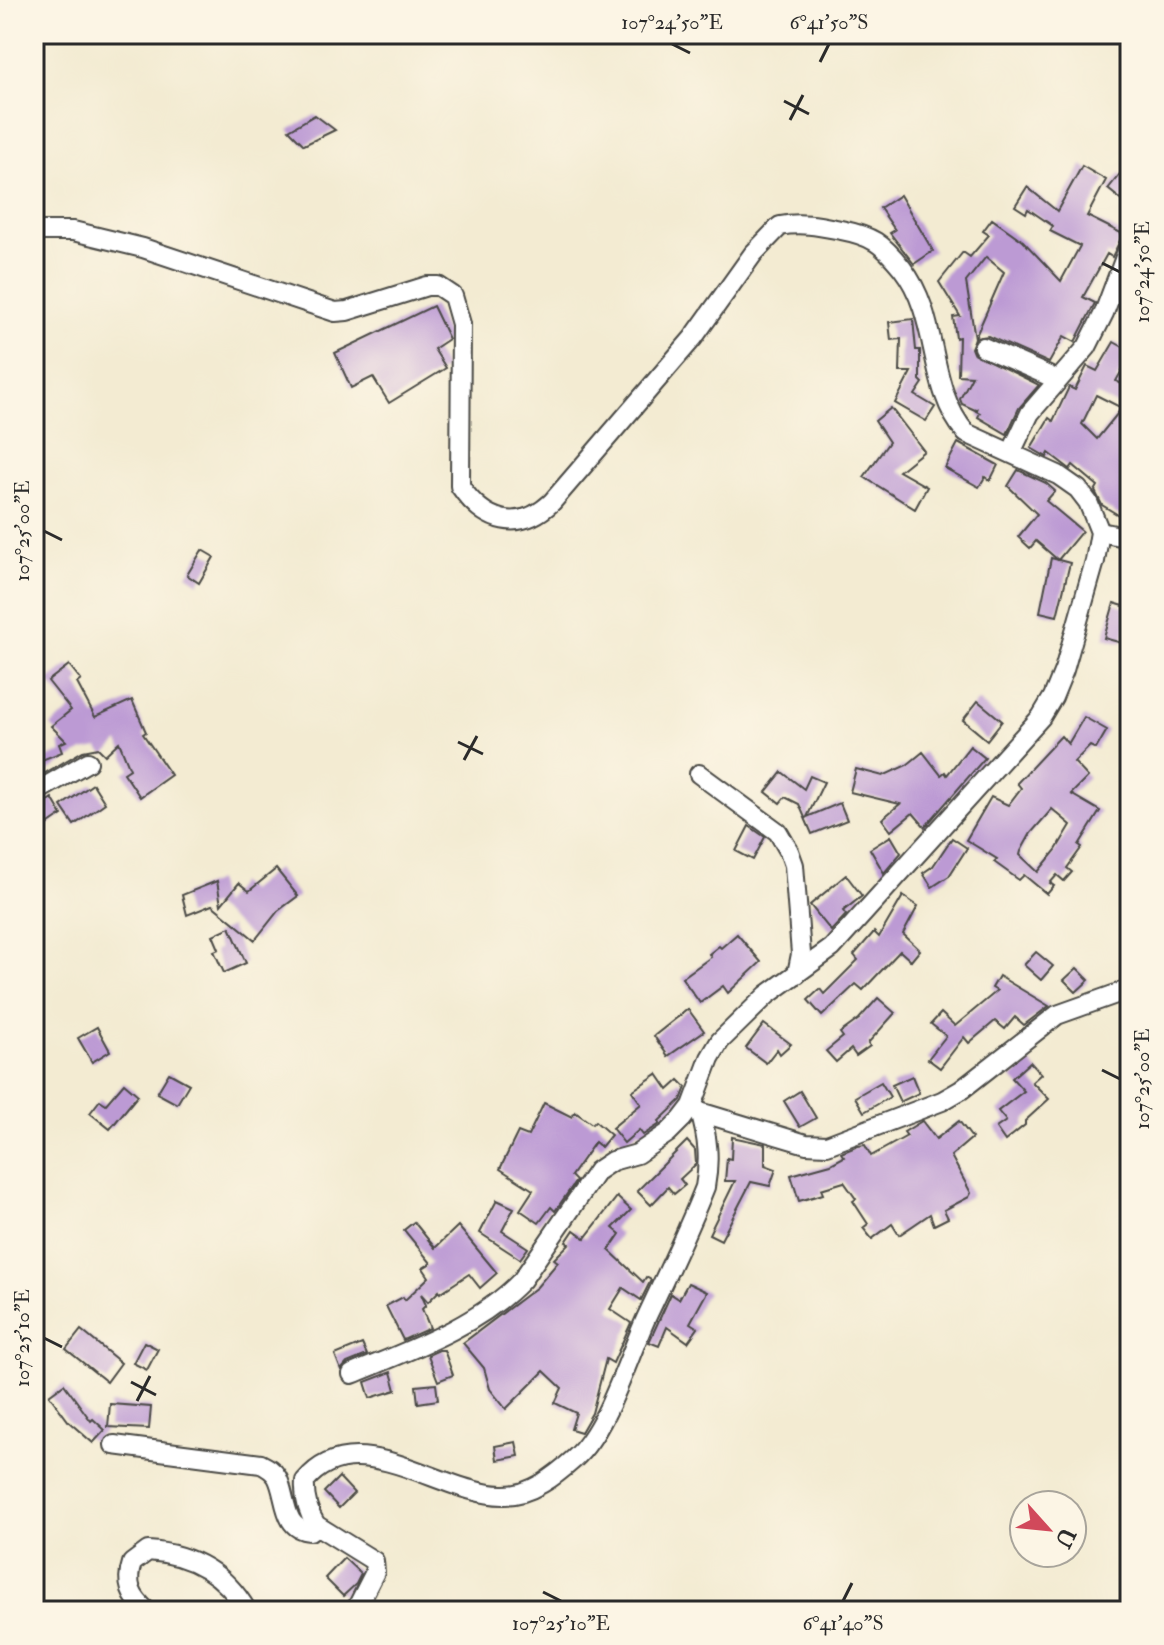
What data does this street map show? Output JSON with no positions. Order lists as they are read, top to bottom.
{
  "north": "bottom right",
  "coordinates": [
    "107°24'50\"E",
    "6°41'50\"S",
    "107°25'00\"E",
    "107°25'10\"E",
    "6°41'40\"S"
  ]
}
